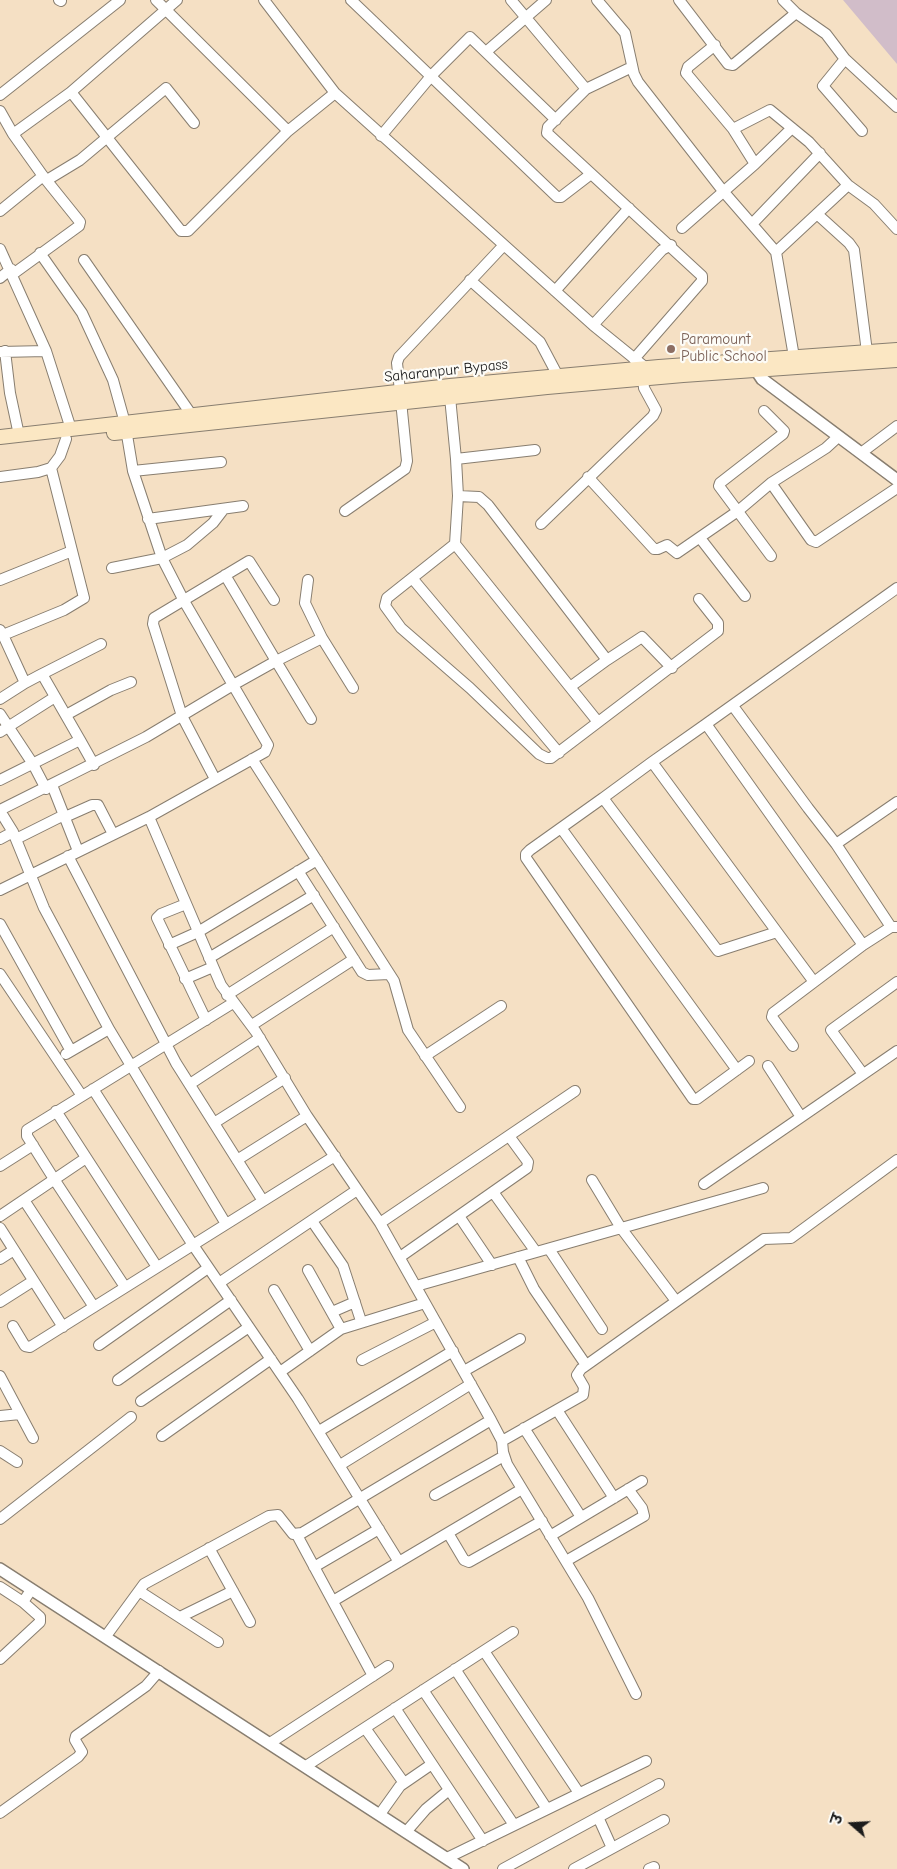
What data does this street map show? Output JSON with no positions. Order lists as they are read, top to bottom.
{
  "streets": {
    "main road": ["Saharanpur Bypass"]
  },
  "places": ["Paramount Public School"],
  "north": "left"
}
